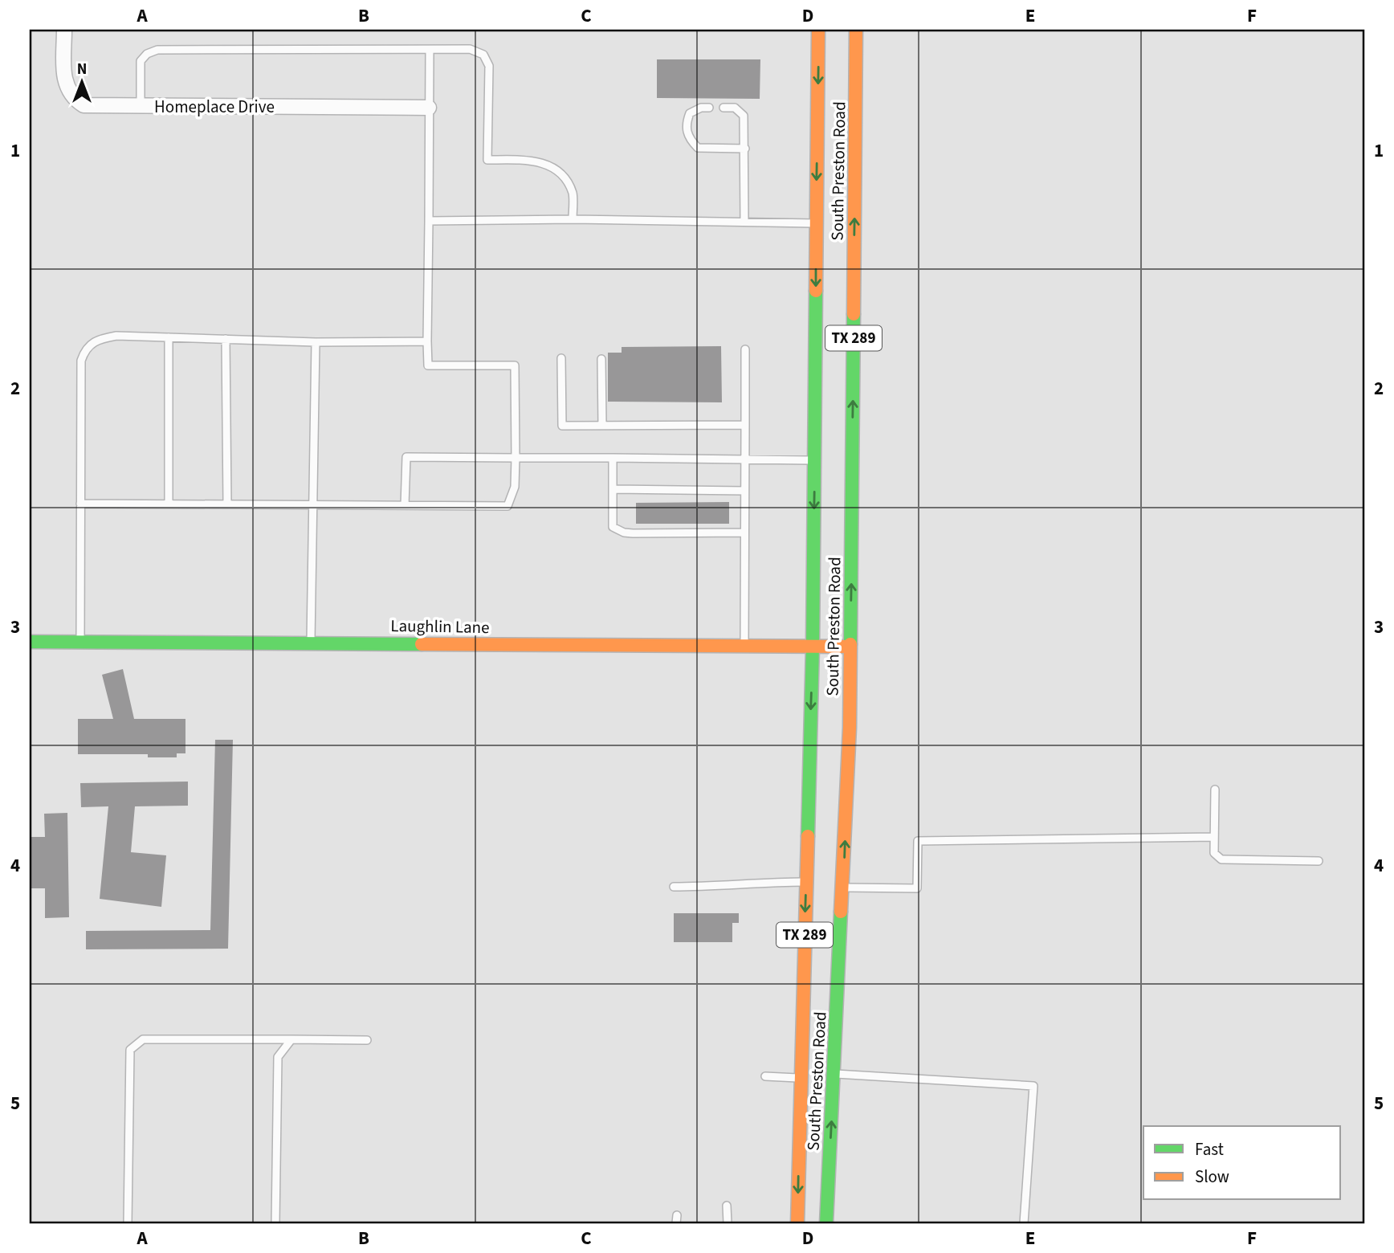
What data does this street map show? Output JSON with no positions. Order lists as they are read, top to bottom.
{
  "streets": {
    "main road": ["South Preston Road", "TX 289", "Laughlin Lane"],
    "street": ["Homeplace Drive"]
  },
  "crossings": [
    ["South Preston Road", "Laughlin Lane"]
  ],
  "legend": ["Fast", "Slow"],
  "north": "top",
  "grid": {
    "columns": [
      "A",
      "B",
      "C",
      "D",
      "E",
      "F"
    ],
    "rows": [
      "1",
      "2",
      "3",
      "4",
      "5"
    ]
  }
}
